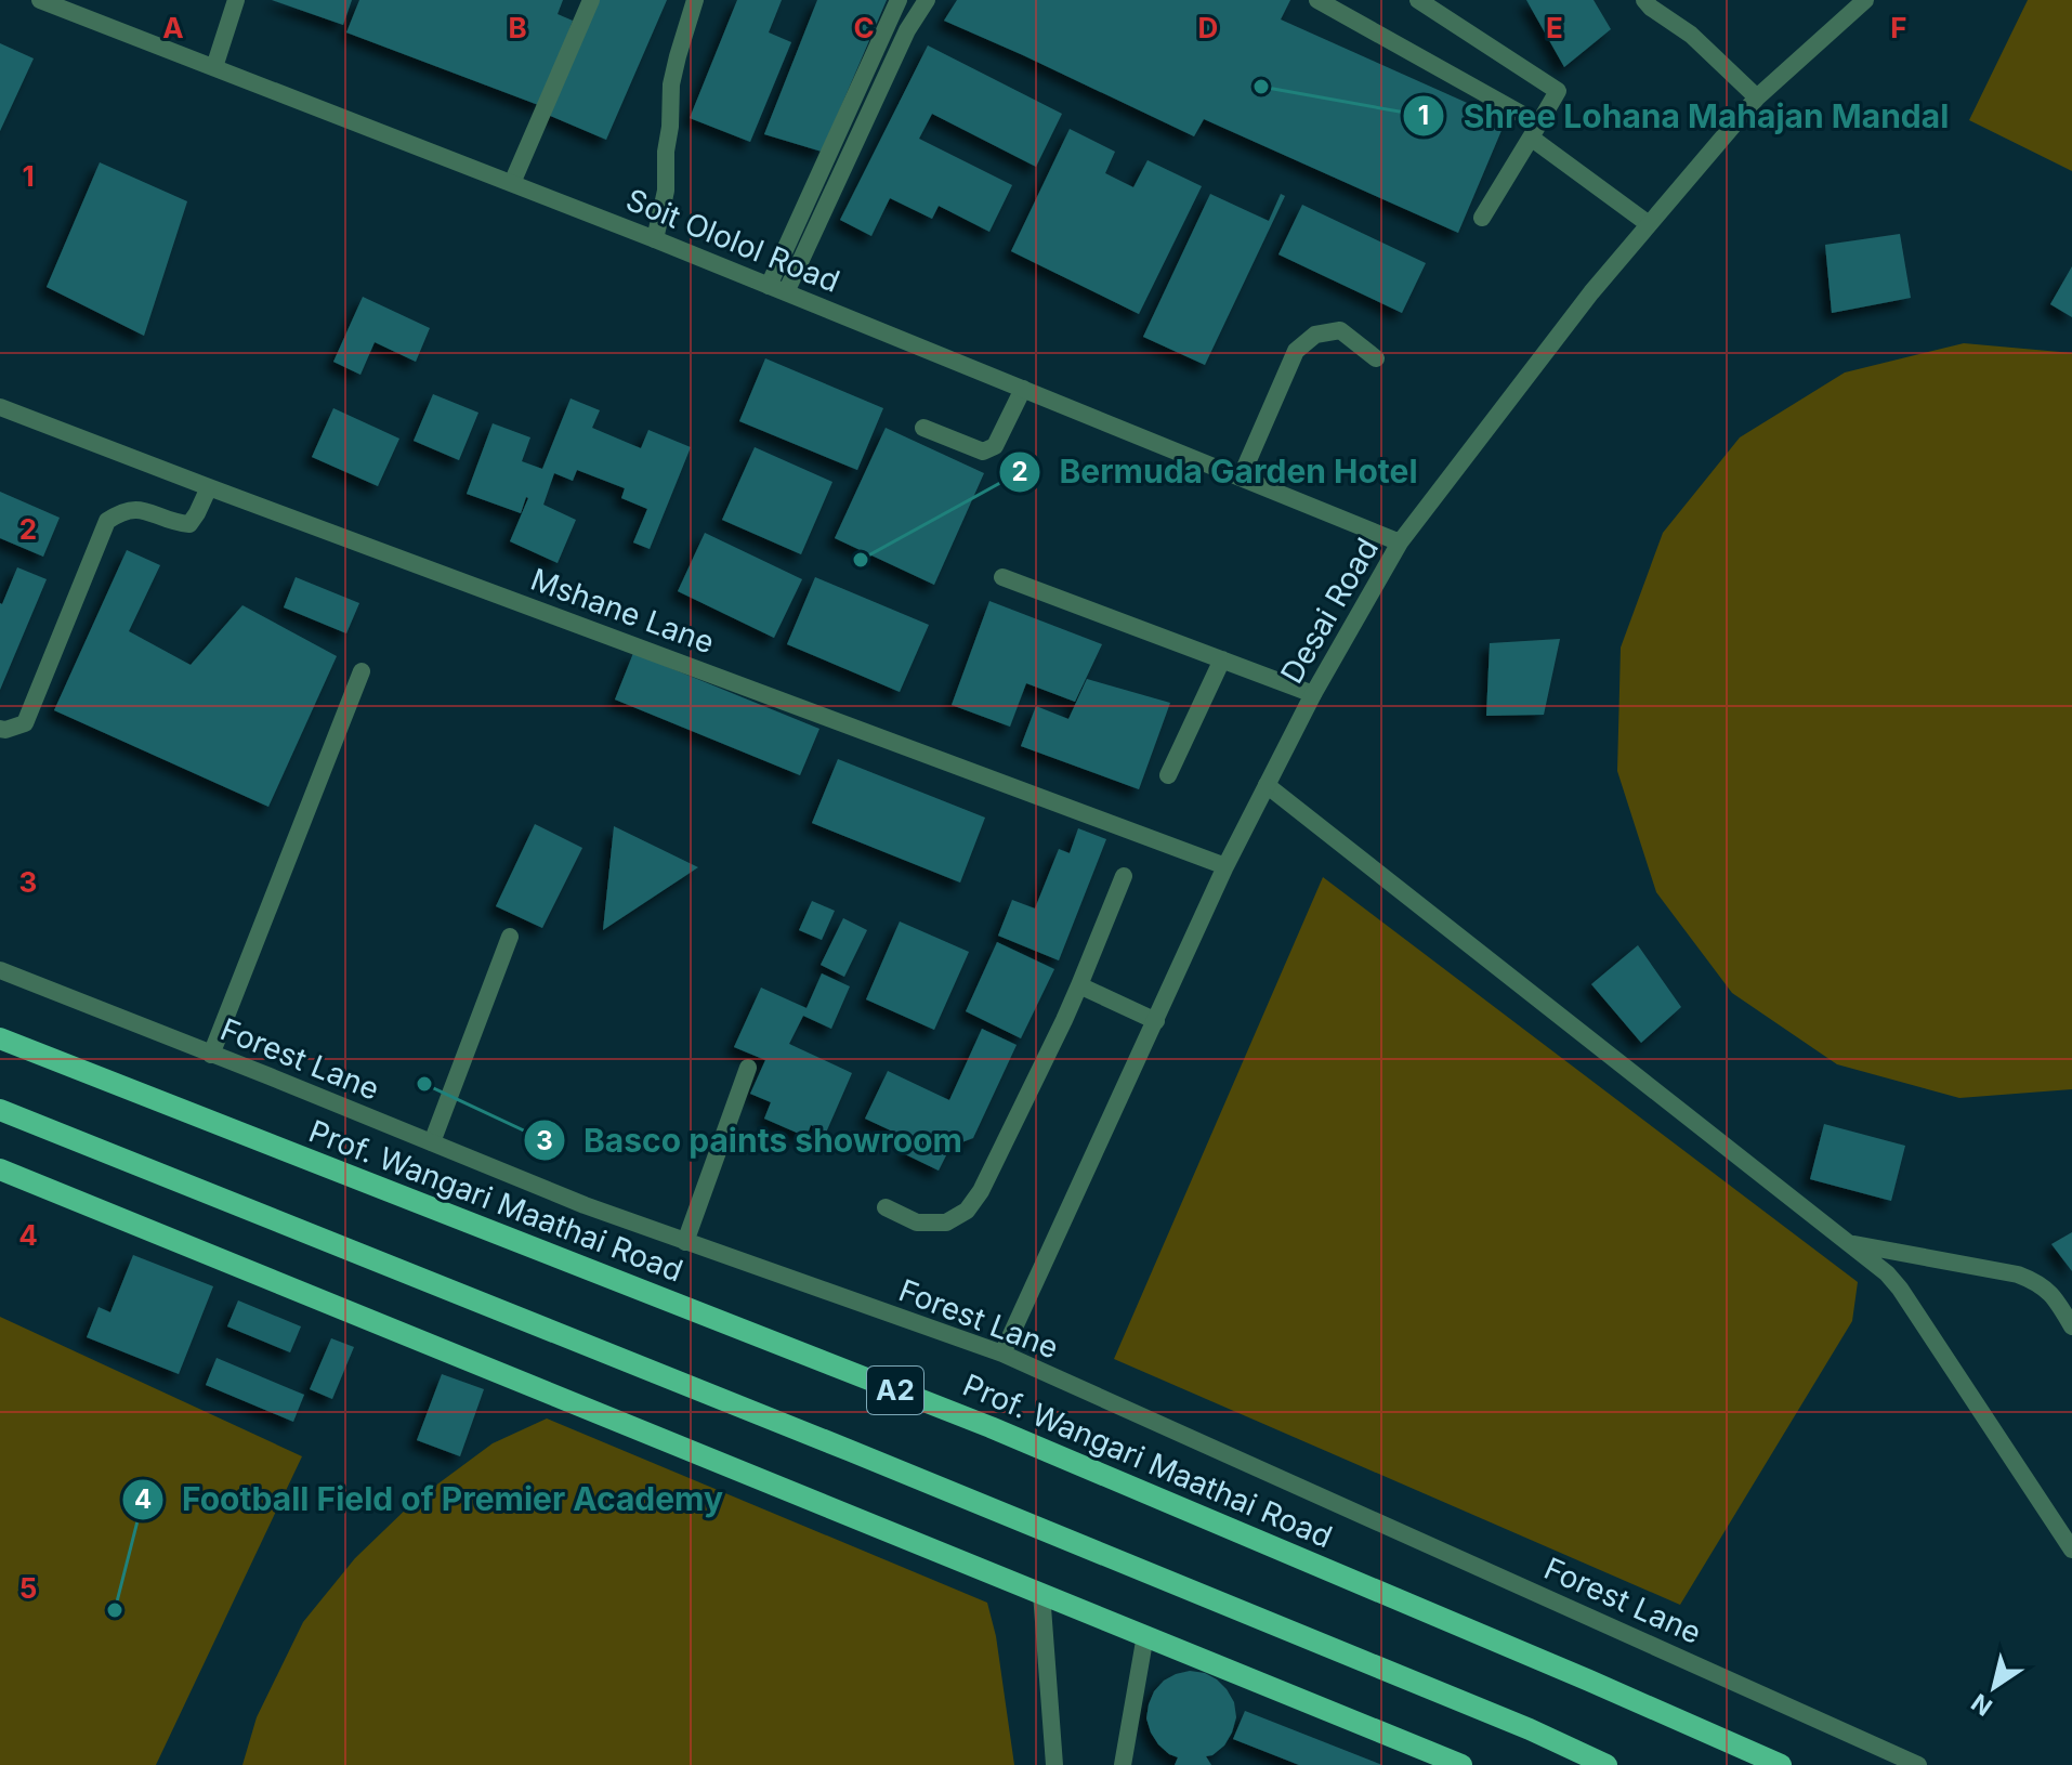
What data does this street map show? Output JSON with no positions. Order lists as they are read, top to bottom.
{
  "streets": {
    "main road": ["Prof. Wangari Maathai Road", "A2"],
    "street": [
      "Soit Ololol Road",
      "Mshane Lane",
      "Desai Road",
      "Forest Lane"
    ]
  },
  "crossings": [
    ["Soit Ololol Road", "Desai Road"],
    ["Mshane Lane", "Desai Road"],
    ["Desai Road", "Forest Lane"]
  ],
  "places": [
    "Shree Lohana Mahajan Mandal",
    "Bermuda Garden Hotel",
    "Basco paints showroom",
    "Football Field of Premier Academy"
  ],
  "north": "bottom left",
  "grid": {
    "columns": [
      "A",
      "B",
      "C",
      "D",
      "E",
      "F"
    ],
    "rows": [
      "1",
      "2",
      "3",
      "4",
      "5"
    ]
  }
}
